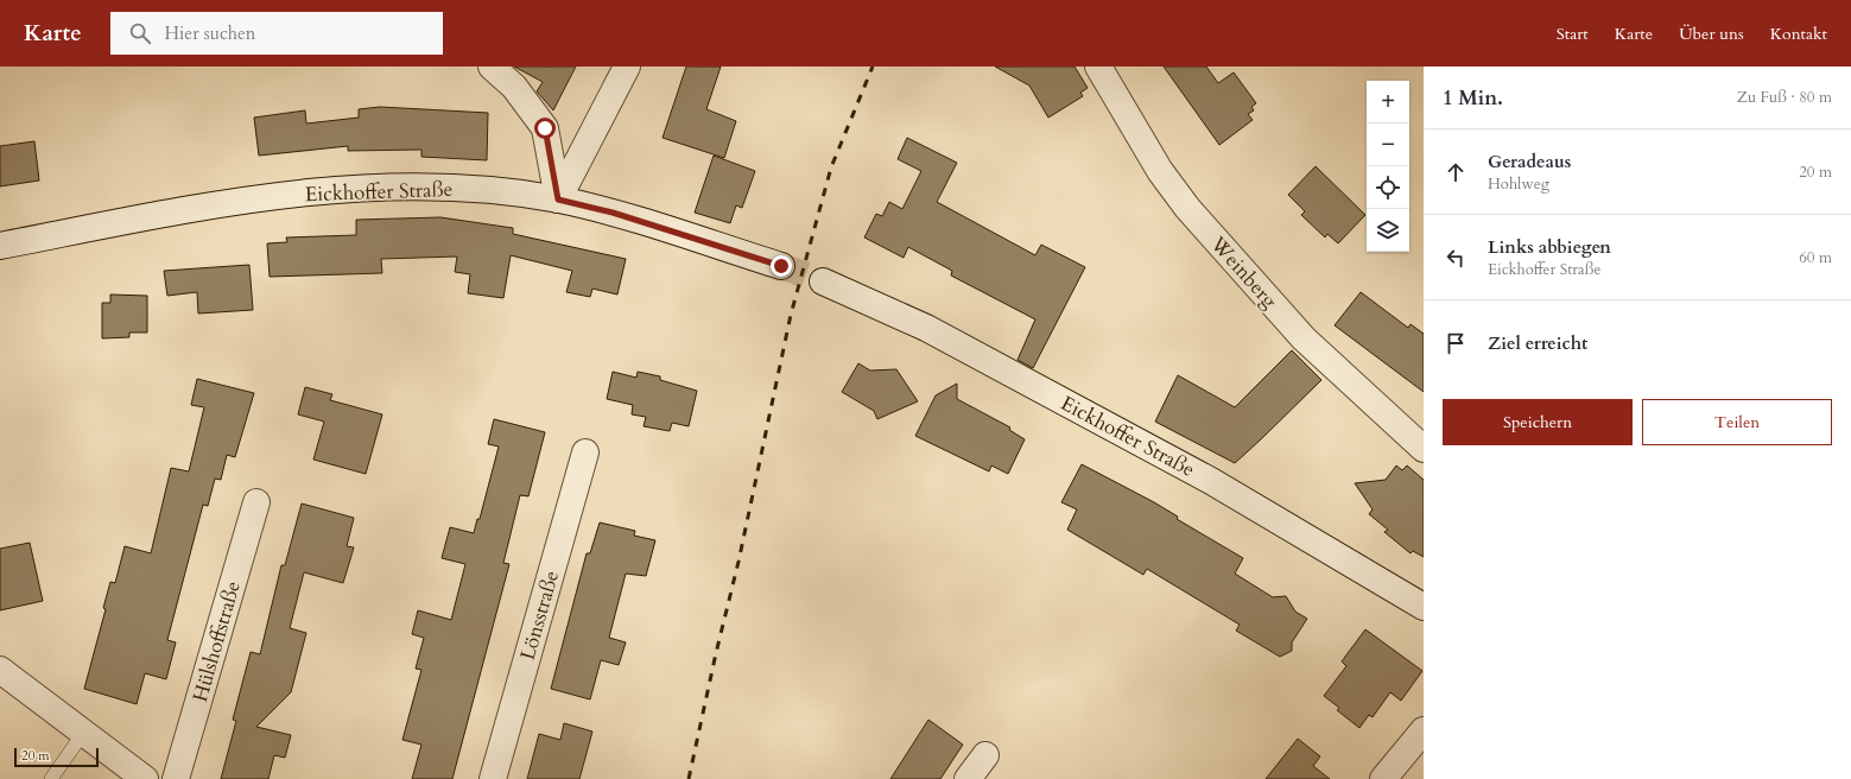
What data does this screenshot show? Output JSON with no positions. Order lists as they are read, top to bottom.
{
  "streets": {
    "street": [
      "Eickhoffer Straße",
      "Weinberg",
      "Lönsstraße",
      "Hülshoffstraße"
    ]
  },
  "scale_bar": "20 m",
  "page": {
    "header": "Karte",
    "search": "Hier suchen",
    "nav": [
      "Start",
      "Karte",
      "Über uns",
      "Kontakt"
    ],
    "heading": ["1 Min.", "Zu Fuß · 80 m"],
    "map_buttons": ["+", "−"],
    "list": [
      ["Geradeaus", "Hohlweg", "20 m"],
      ["Links abbiegen", "Eickhoffer Straße", "60 m"],
      "Ziel erreicht"
    ],
    "buttons": ["Speichern", "Teilen"],
    "scale": "20 m"
  }
}
